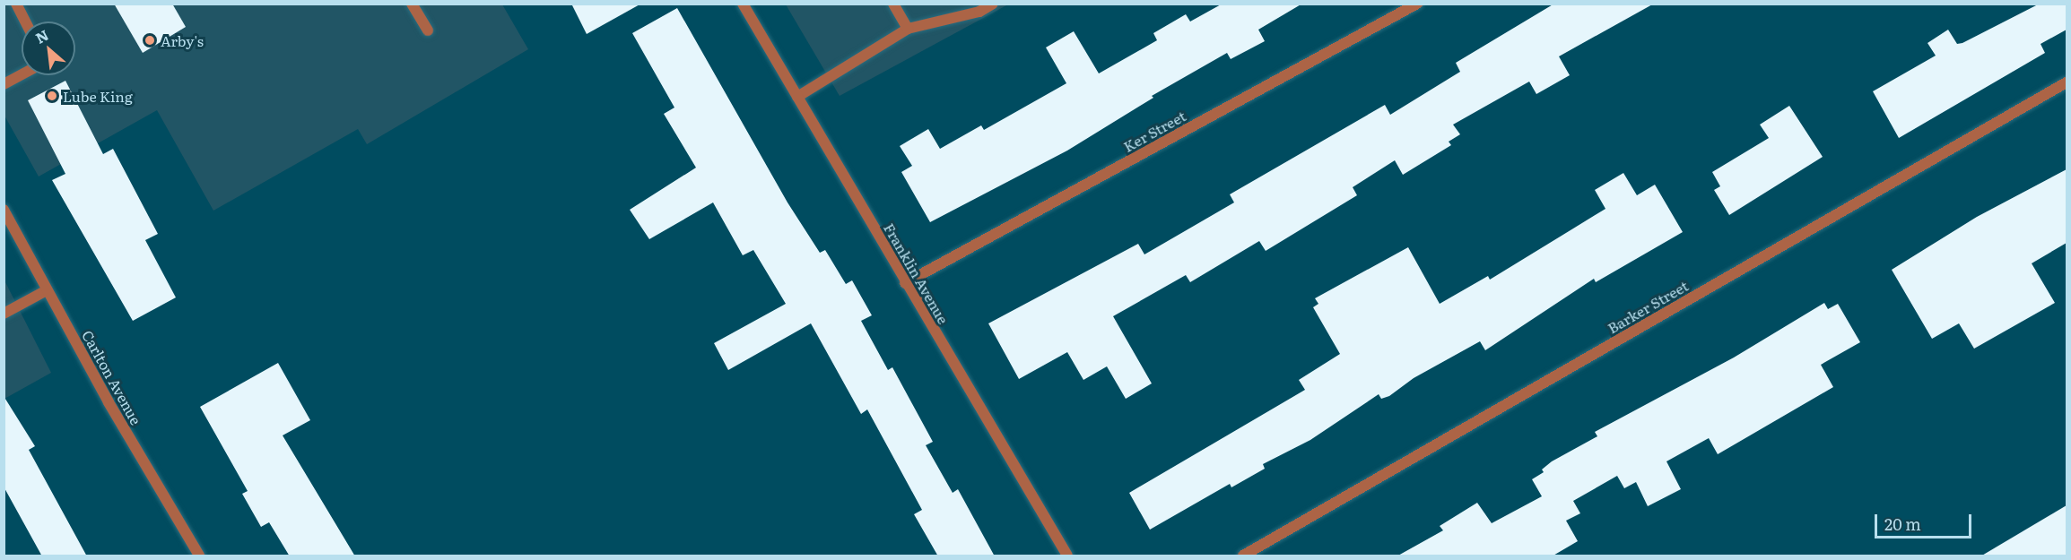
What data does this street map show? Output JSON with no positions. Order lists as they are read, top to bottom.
{
  "streets": {
    "street": [
      "Ker Street",
      "Franklin Avenue",
      "Barker Street",
      "Carlton Avenue"
    ]
  },
  "crossings": [
    ["Ker Street", "Franklin Avenue"]
  ],
  "places": ["Arby's", "Lube King"],
  "scale_bar": "20 m",
  "north": "top left"
}
